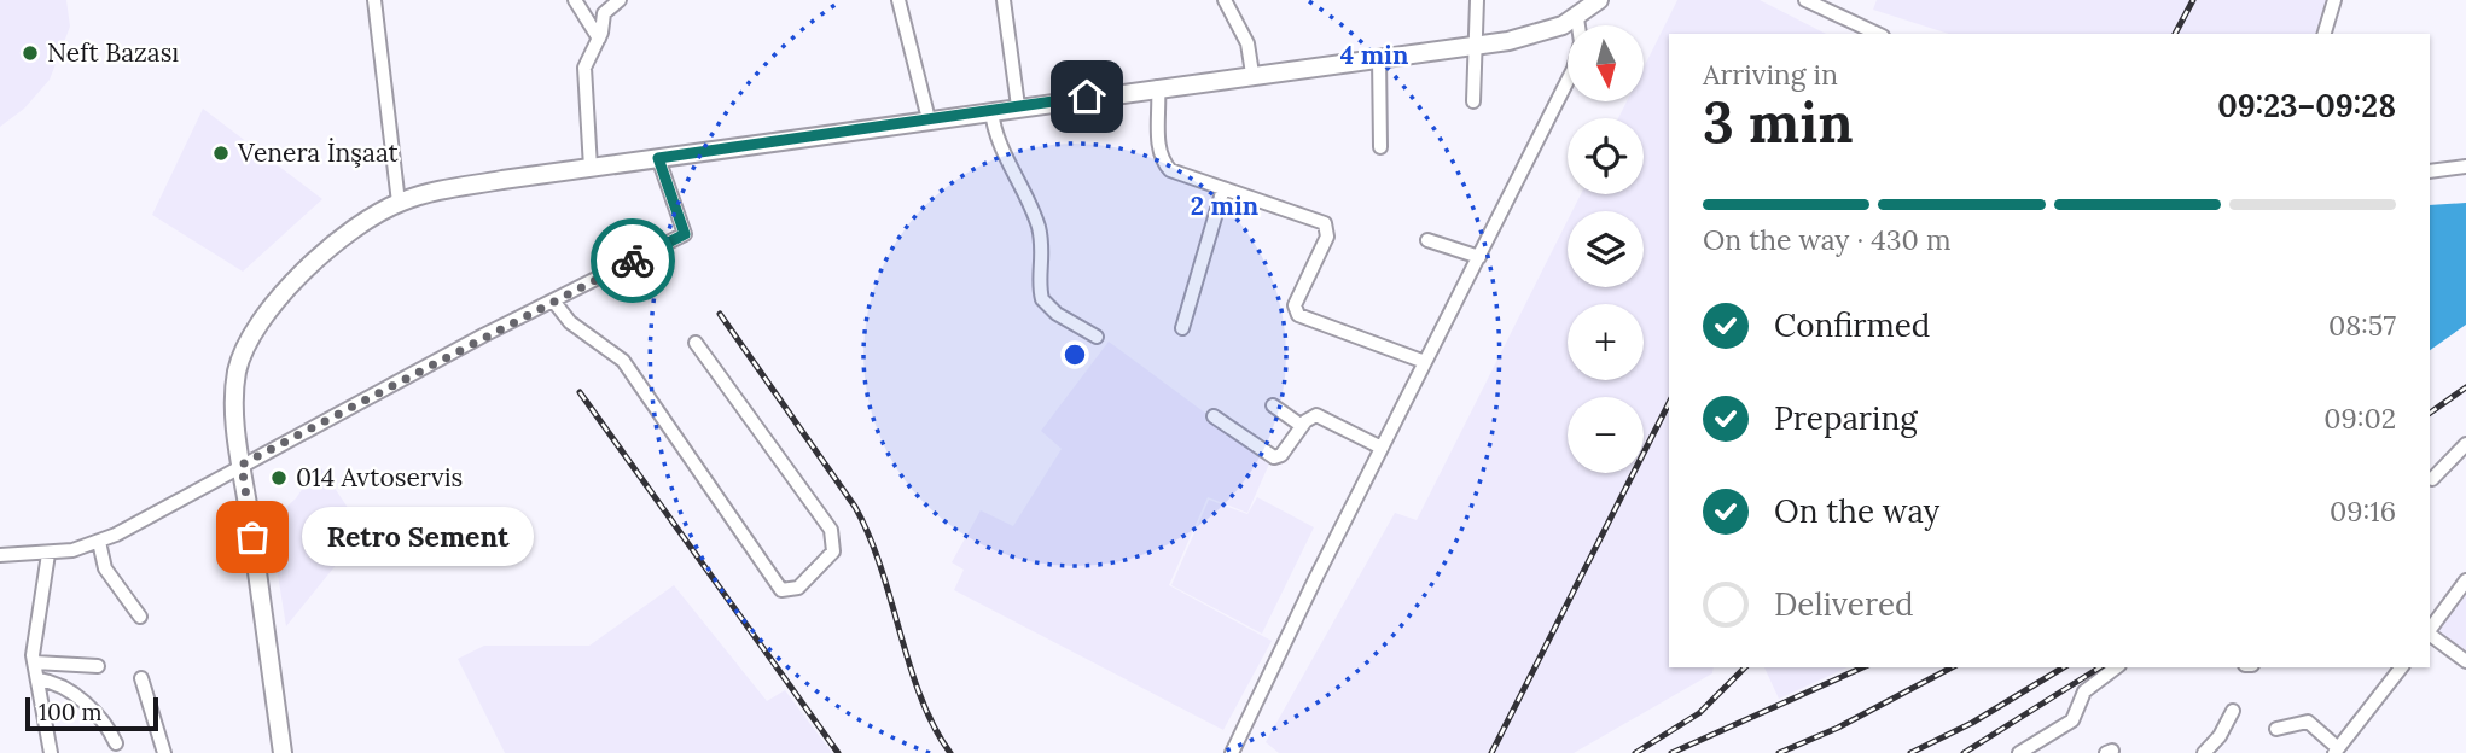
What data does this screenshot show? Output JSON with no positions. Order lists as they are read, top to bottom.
{
  "places": [
    "Neft Bazası",
    "Venera İnşaat",
    "014 Avtoservis",
    "Retro Sement"
  ],
  "scale_bar": "100 m",
  "north": "bottom",
  "page": {
    "map_buttons": ["+", "−"],
    "heading": ["3 min", "Arriving in", "09:23–09:28"],
    "bar": "On the way · 430 m",
    "list": [
      ["Confirmed", "08:57"],
      ["Preparing", "09:02"],
      ["On the way", "09:16"],
      "Delivered"
    ],
    "bubble": "Retro Sement",
    "scale": "100 m"
  },
  "rings": ["4 min", "2 min"]
}
